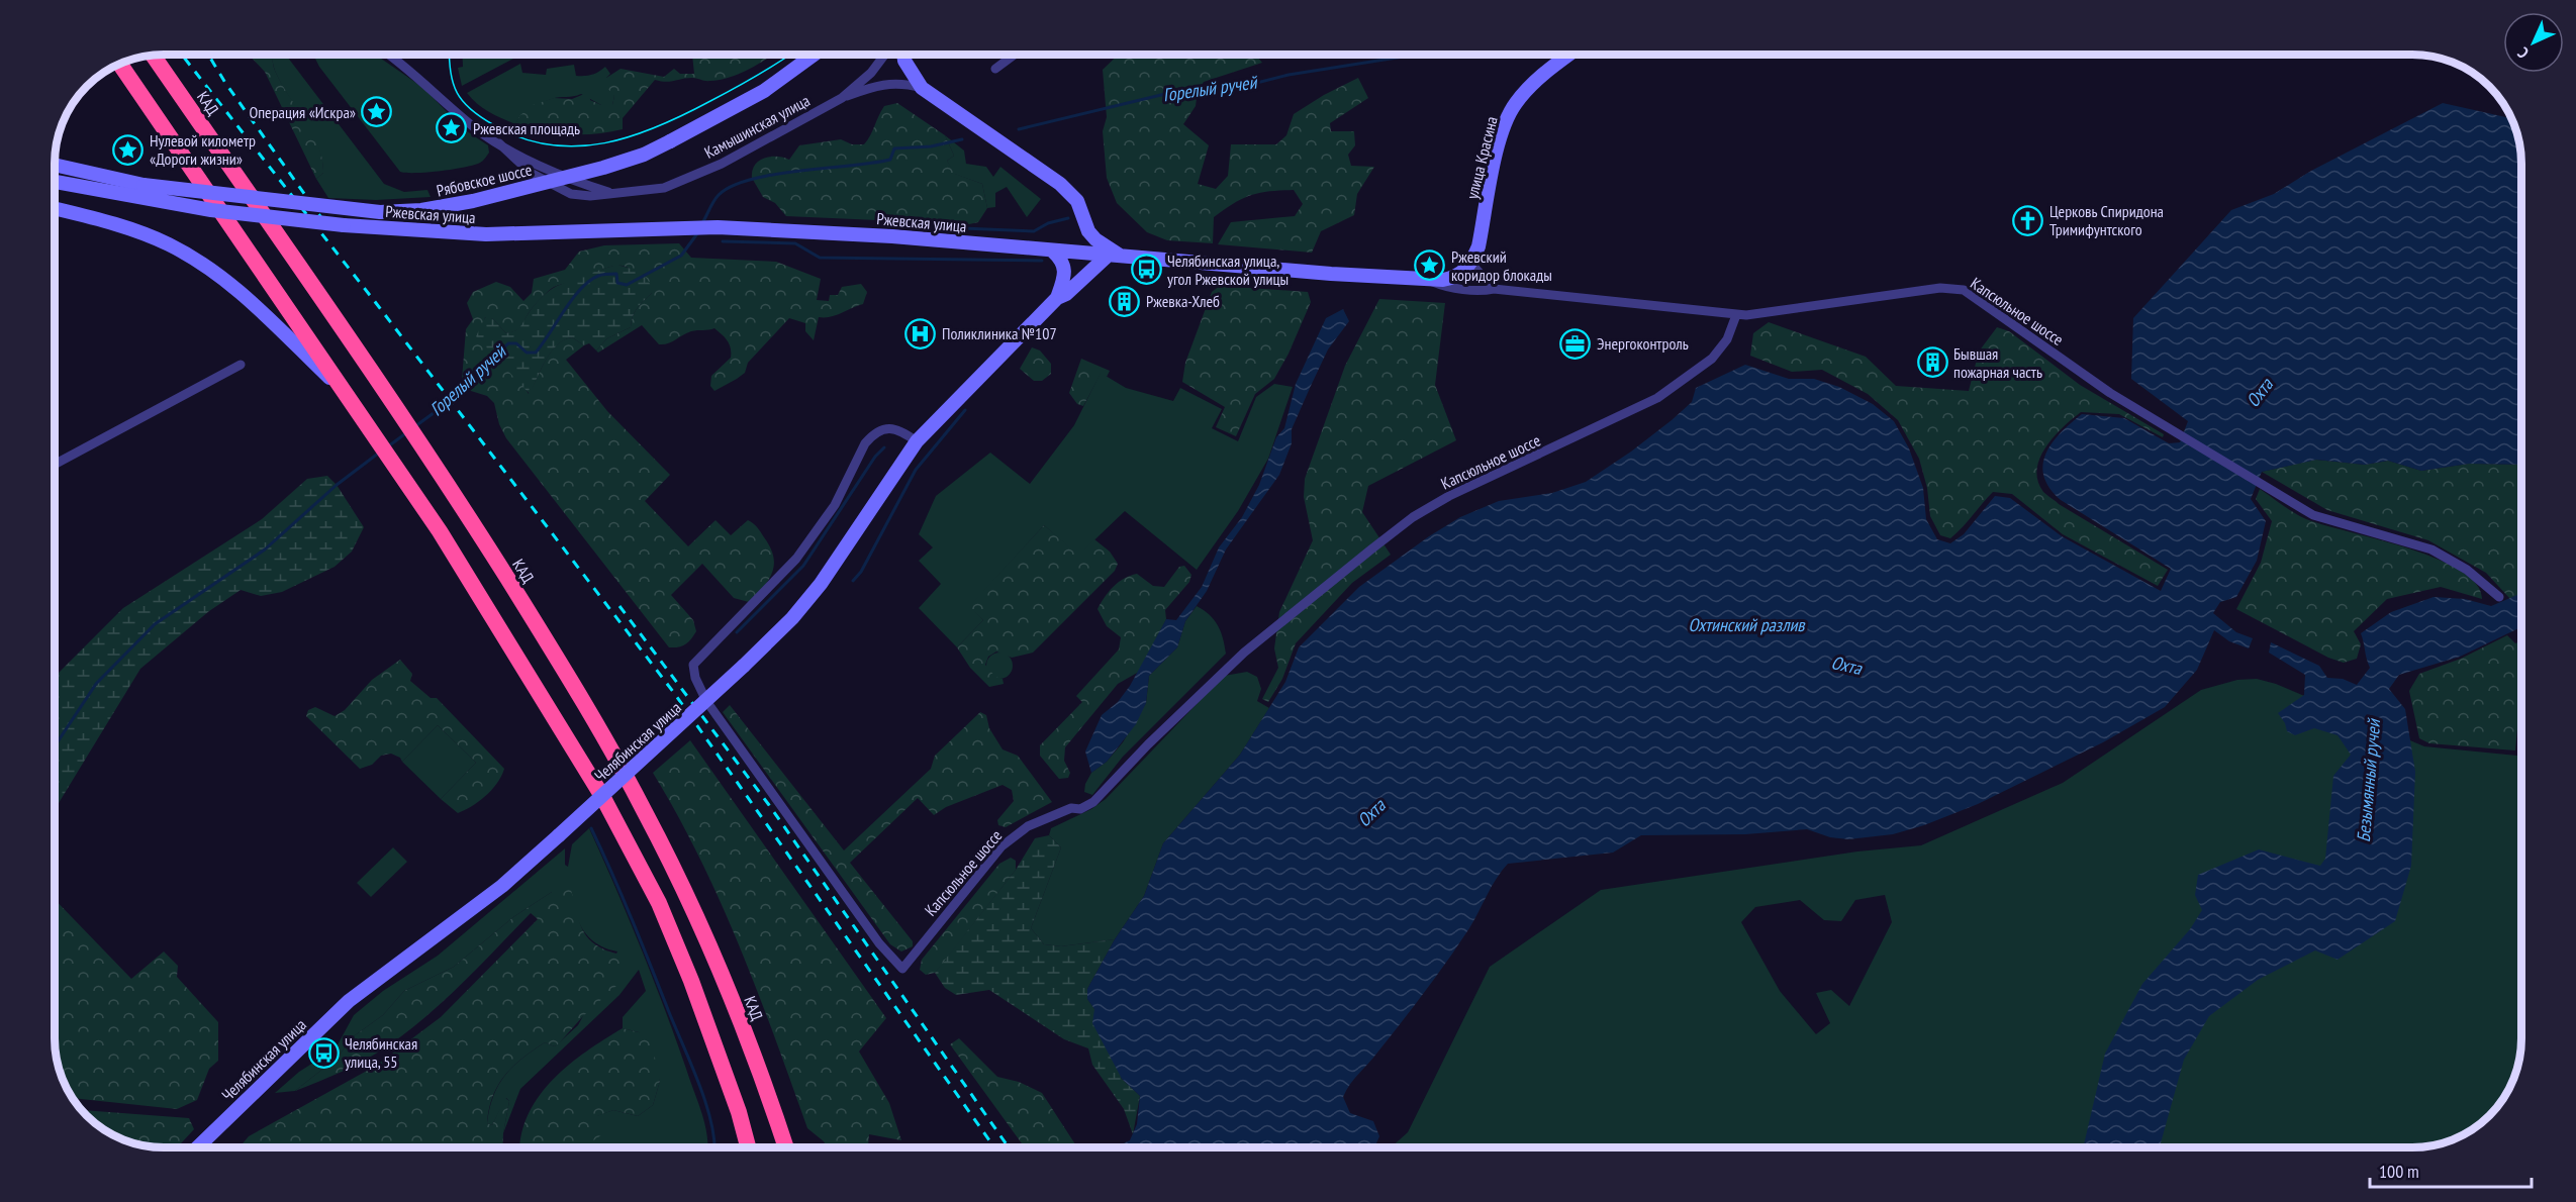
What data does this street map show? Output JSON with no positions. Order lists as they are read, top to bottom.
{
  "streets": {
    "highway": ["КАД"],
    "main road": [
      "улица Красина",
      "Рябовское шоссе",
      "Ржевская улица",
      "Челябинская улица"
    ],
    "street": ["Камышинская улица", "Капсюльное шоссе"]
  },
  "crossings": [
    ["Ржевская улица", "Капсюльное шоссе"],
    ["Ржевская улица", "Челябинская улица"],
    ["Капсюльное шоссе", "Челябинская улица"]
  ],
  "water": [
    "Горелый ручей",
    "Охта",
    "Охтинский разлив",
    "Безымянный ручей"
  ],
  "places": {
    "place": [
      "Операция «Искра»",
      "Ржевская площадь",
      "Нулевой километр «Дороги жизни»",
      "Ржевский коридор блокады"
    ],
    "church": ["Церковь Спиридона Тримифунтского"],
    "bus stop": ["Челябинская улица, угол Ржевской улицы", "Челябинская улица, 55"],
    "building": ["Ржевка-Хлеб", "Бывшая пожарная часть"],
    "hospital": ["Поликлиника №107"],
    "office": ["Энергоконтроль"]
  },
  "scale_bar": "100 m",
  "north": "bottom left"
}
